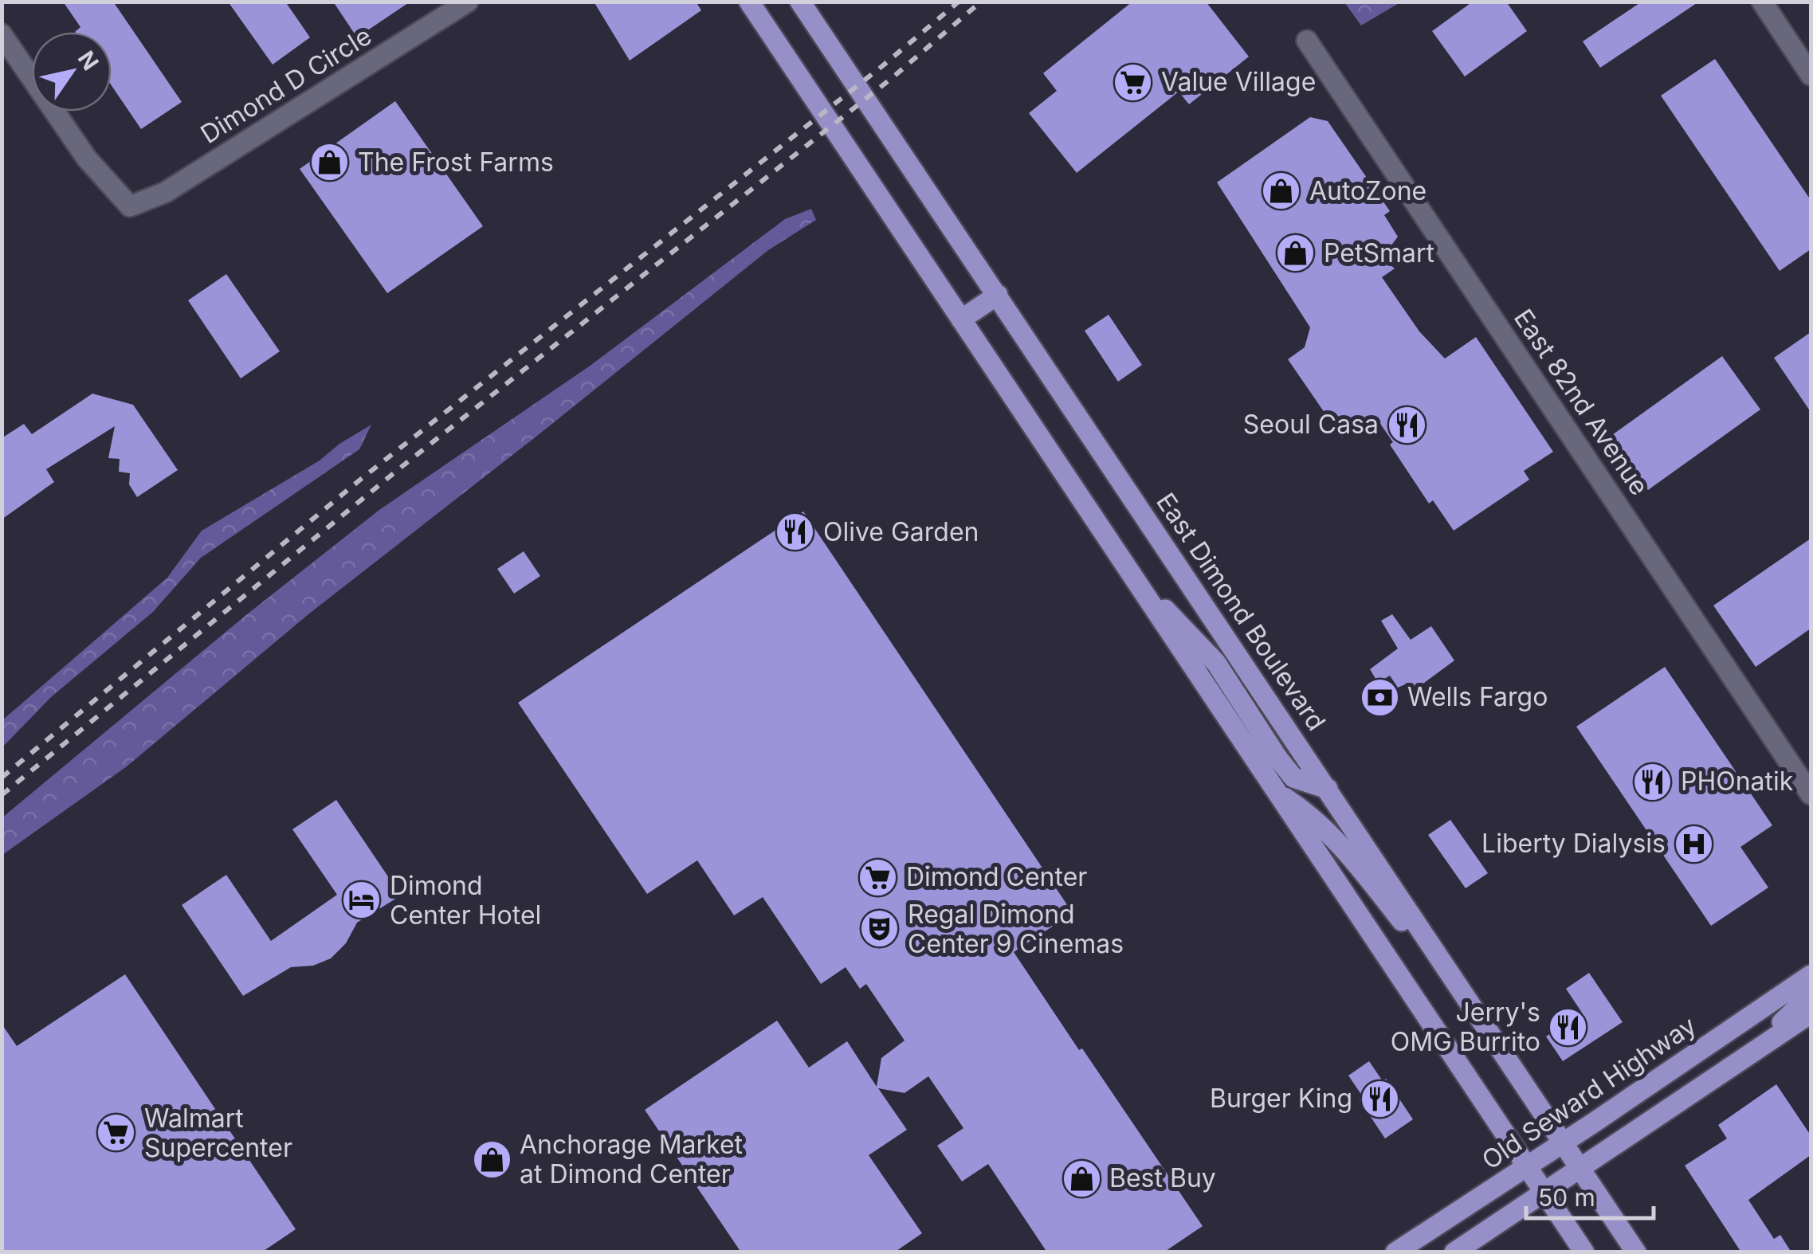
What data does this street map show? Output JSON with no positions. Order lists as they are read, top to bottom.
{
  "streets": {
    "main road": ["East Dimond Boulevard", "Old Seward Highway"],
    "street": ["Dimond D Circle", "East 82nd Avenue"]
  },
  "crossings": [
    ["East Dimond Boulevard", "Old Seward Highway"]
  ],
  "places": {
    "supermarket": ["Value Village", "Dimond Center", "Walmart Supercenter"],
    "shop": [
      "The Frost Farms",
      "AutoZone",
      "PetSmart",
      "Anchorage Market at Dimond Center",
      "Best Buy"
    ],
    "restaurant": [
      "Seoul Casa",
      "Olive Garden",
      "PHOnatik",
      "Jerry's OMG Burrito",
      "Burger King"
    ],
    "bank": ["Wells Fargo"],
    "hospital": ["Liberty Dialysis"],
    "hotel": ["Dimond Center Hotel"],
    "theatre": ["Regal Dimond Center 9 Cinemas"]
  },
  "scale_bar": "50 m",
  "north": "top right"
}
